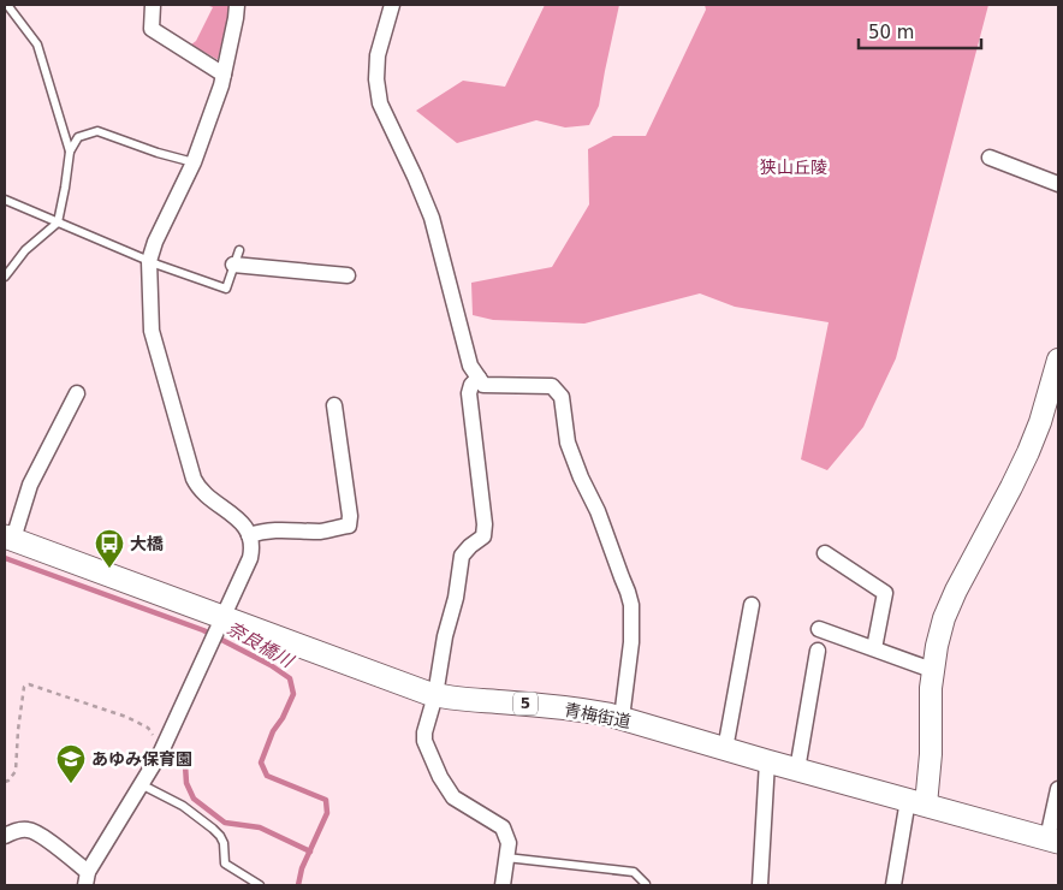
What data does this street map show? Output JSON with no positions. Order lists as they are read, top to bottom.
{
  "streets": {
    "main road": ["5", "青梅街道"]
  },
  "water": ["奈良橋川"],
  "parks": ["狭山丘陵"],
  "places": {
    "bus stop": ["大橋"],
    "school or university": ["あゆみ保育園"]
  },
  "scale_bar": "50 m"
}
